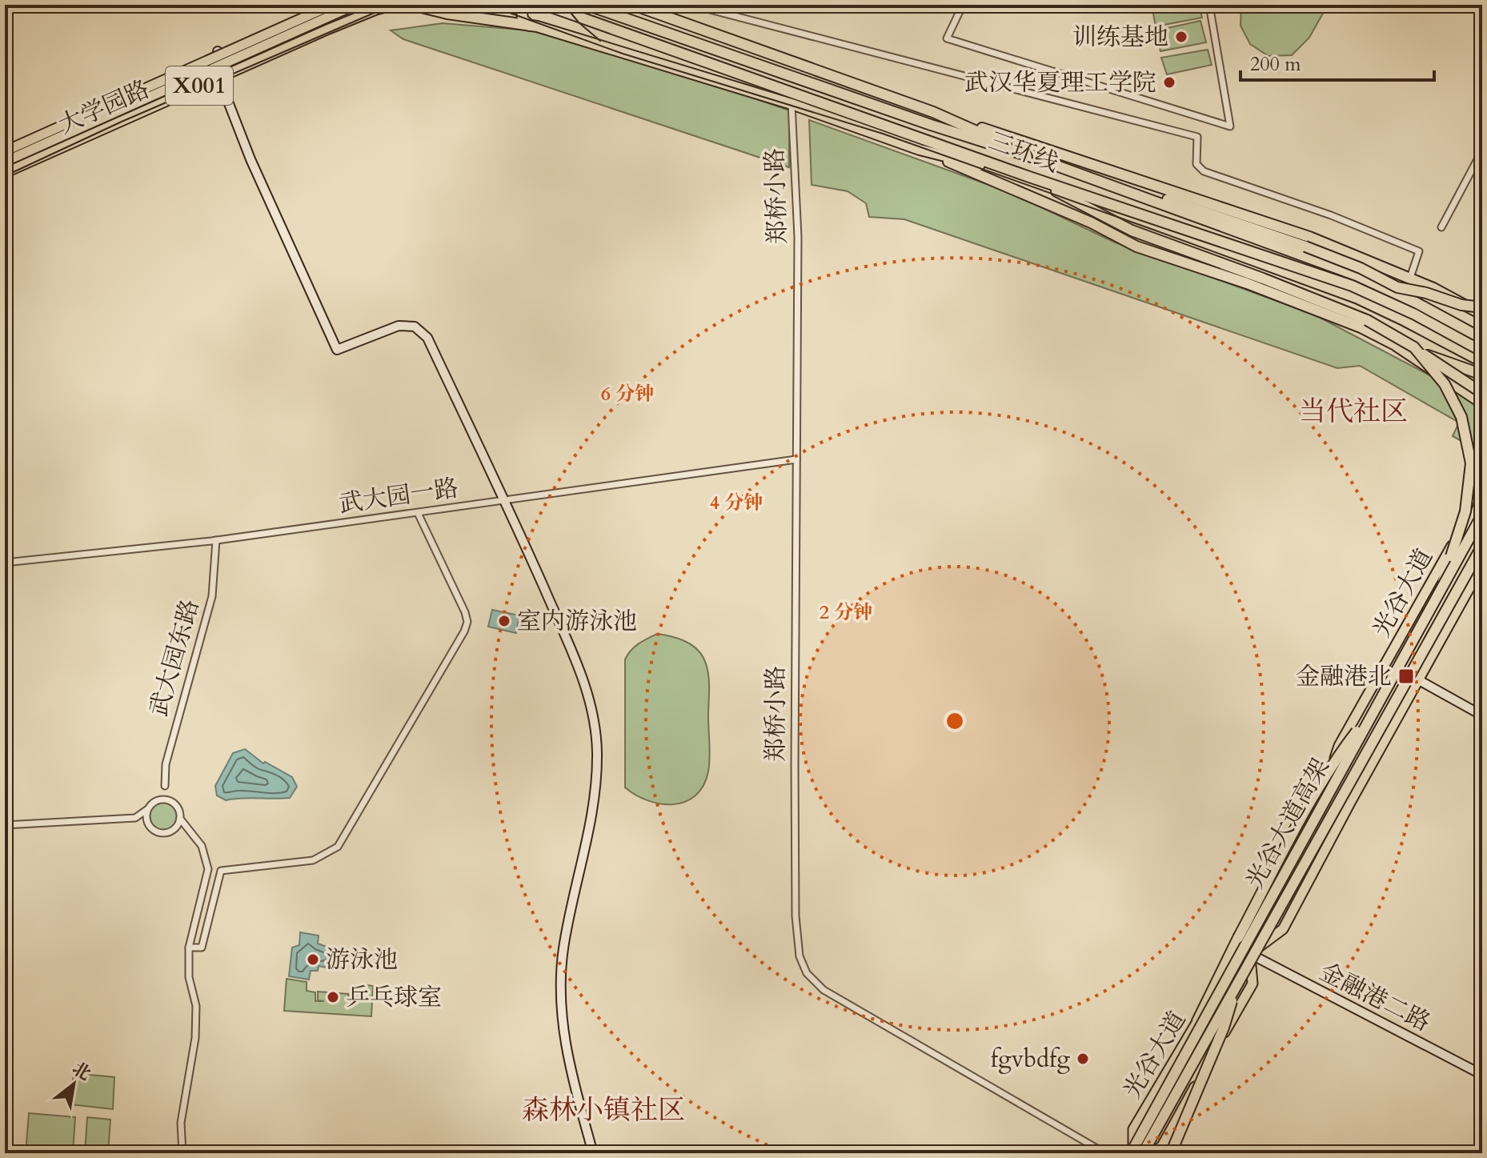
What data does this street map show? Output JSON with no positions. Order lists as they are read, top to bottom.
{
  "streets": {
    "highway": ["三环线", "光谷大道高架"],
    "main road": ["X001", "大学园路", "光谷大道"],
    "street": [
      "郑桥小路",
      "武大园一路",
      "武大园东路",
      "金融港二路"
    ]
  },
  "crossings": [
    ["郑桥小路", "武大园一路"],
    ["武大园一路", "武大园东路"],
    ["光谷大道", "光谷大道高架"],
    ["光谷大道", "金融港二路"]
  ],
  "districts": ["当代社区", "森林小镇社区"],
  "places": {
    "other": [
      "训练基地",
      "武汉华夏理工学院",
      "室内游泳池",
      "游泳池",
      "乒乓球室",
      "fgvbdfg"
    ],
    "transit": ["金融港北"]
  },
  "scale_bar": "200 m",
  "north": "top right",
  "rings": ["6 分钟", "4 分钟", "2 分钟"]
}
